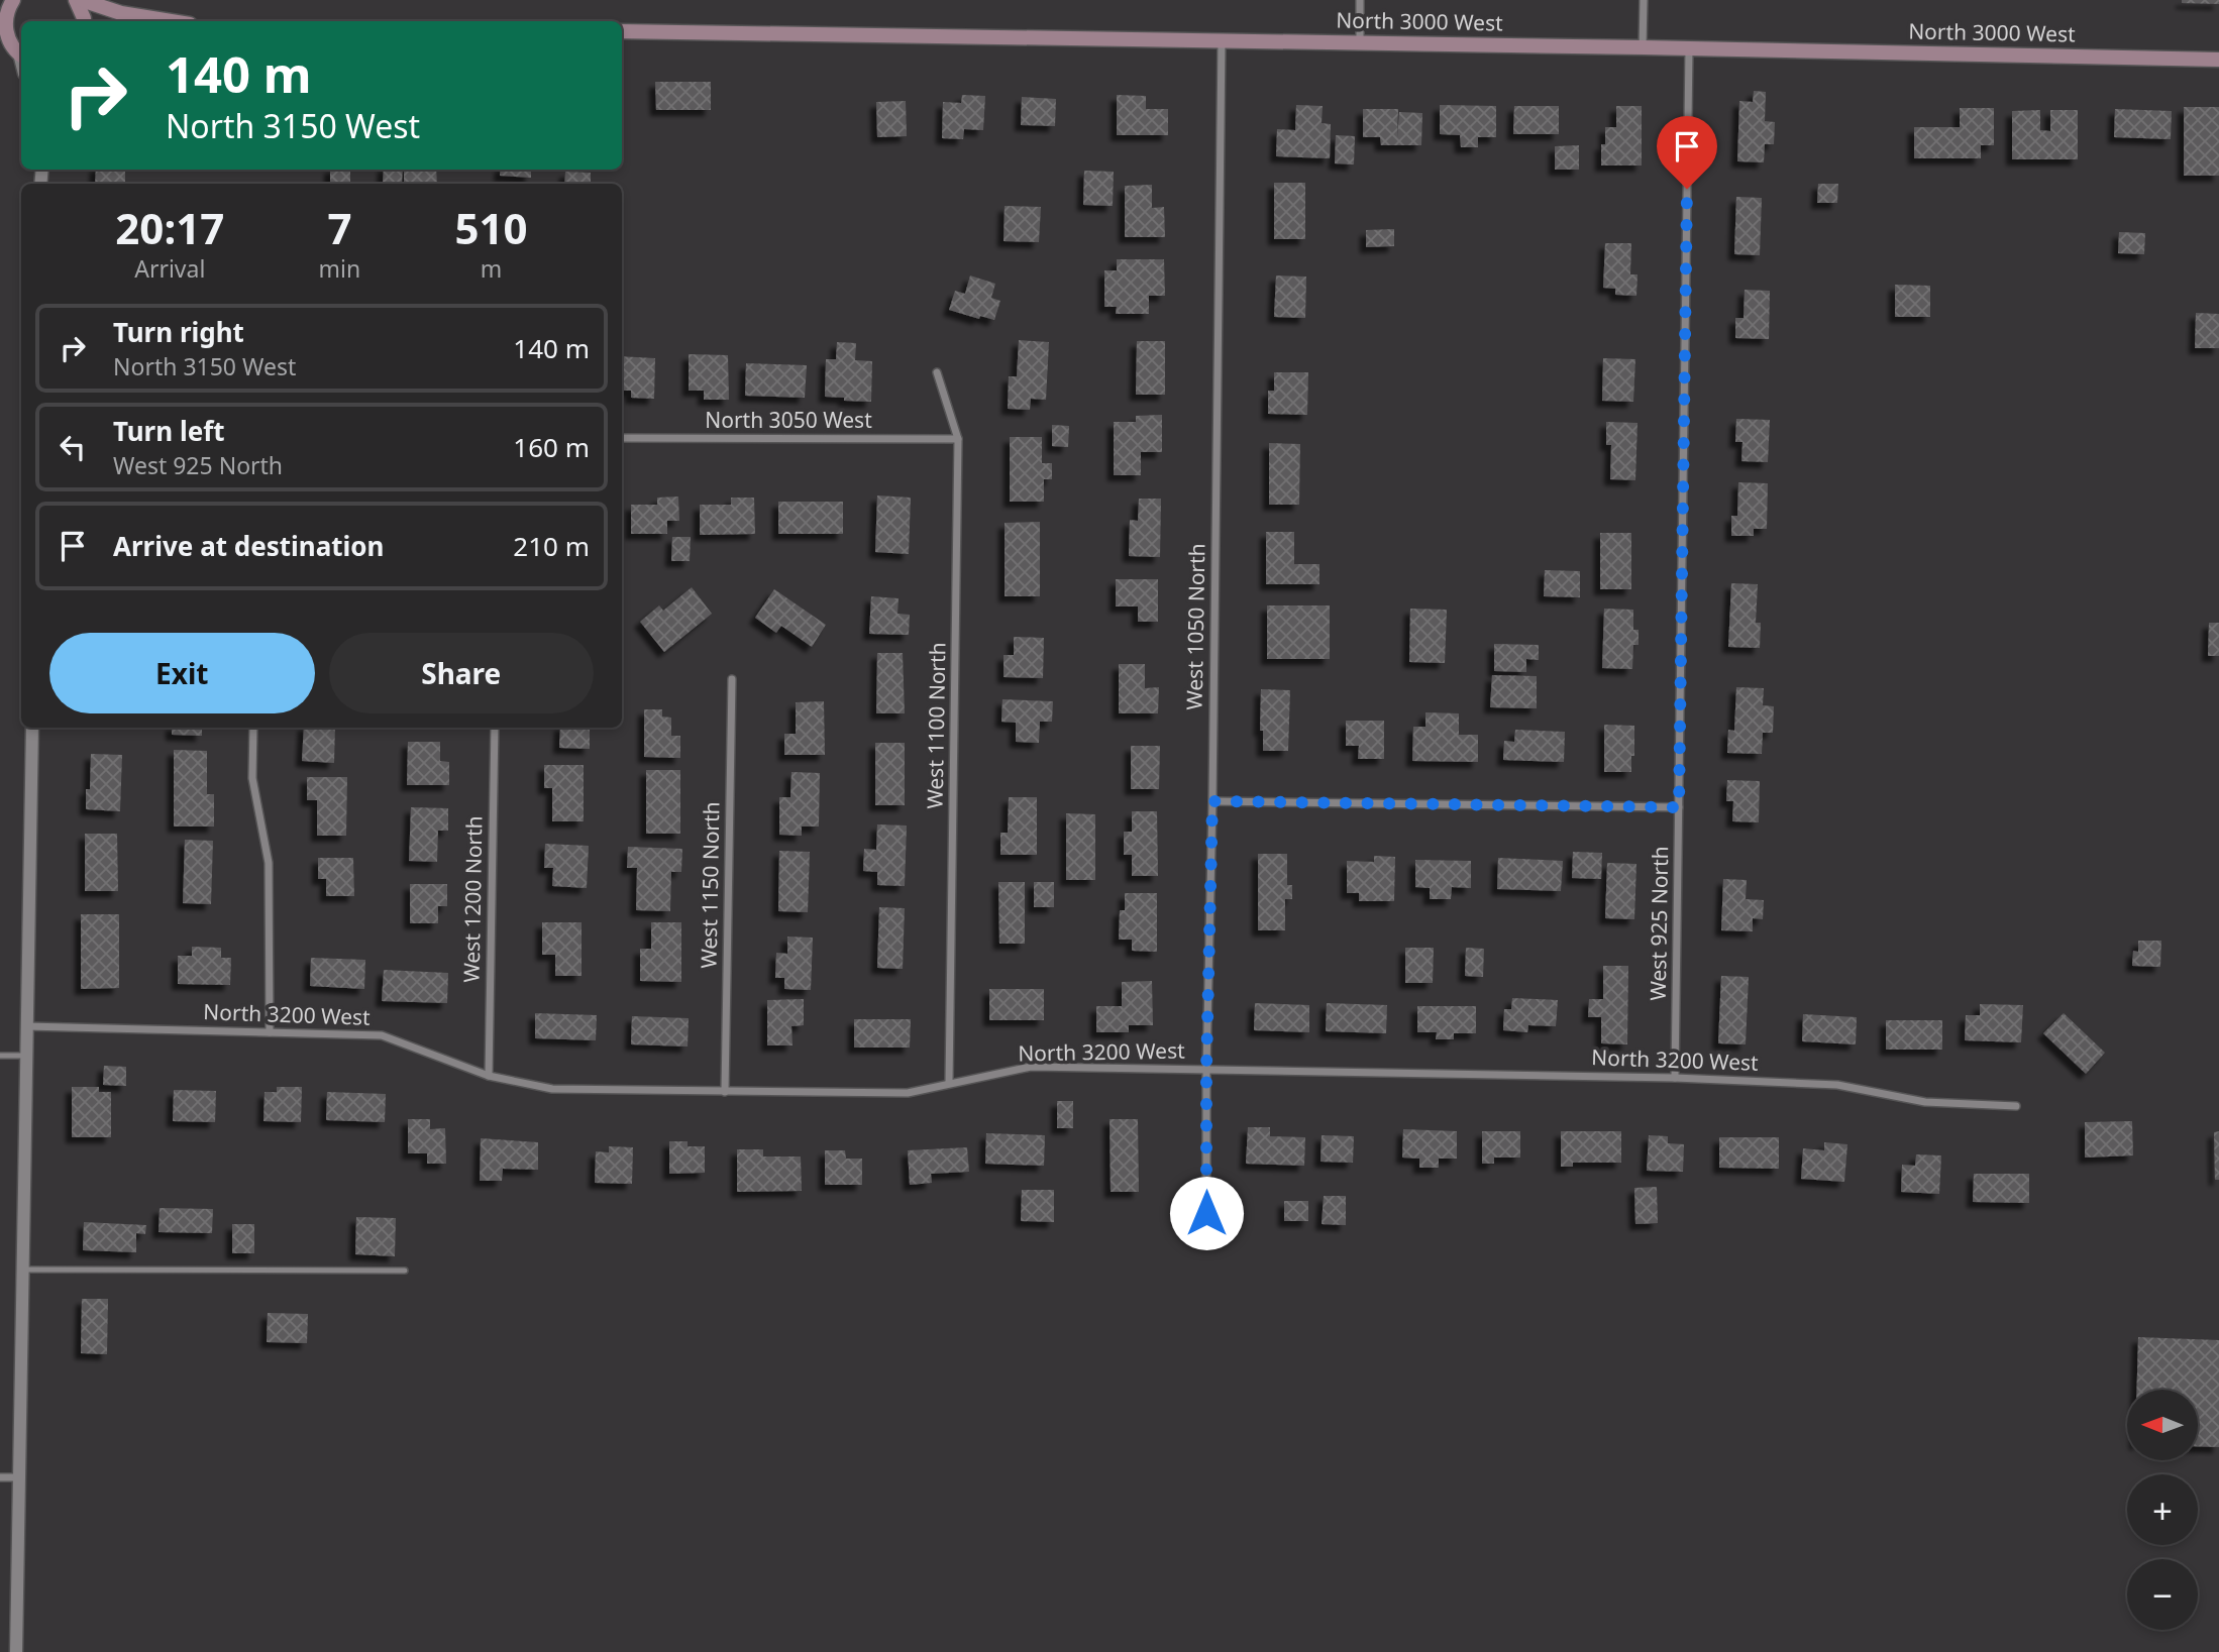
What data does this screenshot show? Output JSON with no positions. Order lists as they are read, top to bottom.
{
  "streets": {
    "main road": ["North 3000 West"],
    "street": [
      "North 3050 West",
      "West 1050 North",
      "West 1100 North",
      "West 1150 North",
      "West 1200 North",
      "West 925 North",
      "North 3200 West"
    ]
  },
  "crossings": [
    ["North 3000 West", "West 1050 North"],
    ["North 3000 West", "West 925 North"],
    ["North 3050 West", "West 1100 North"],
    ["West 1050 North", "North 3200 West"],
    ["West 1100 North", "North 3200 West"],
    ["West 1150 North", "North 3200 West"],
    ["West 1200 North", "North 3200 West"],
    ["West 925 North", "North 3200 West"]
  ],
  "north": "left",
  "page": {
    "turn": ["140 m", "North 3150 West"],
    "eta": [
      "20:17",
      "Arrival",
      "7",
      "min",
      "510",
      "m"
    ],
    "list": [
      {
        "name": "Turn right",
        "note": "North 3150 West",
        "value": "140 m"
      },
      {
        "name": "Turn left",
        "note": "West 925 North",
        "value": "160 m"
      },
      {
        "name": "Arrive at destination",
        "value": "210 m"
      }
    ],
    "buttons": ["Exit", "Share"],
    "map_buttons": ["+", "−"]
  }
}
